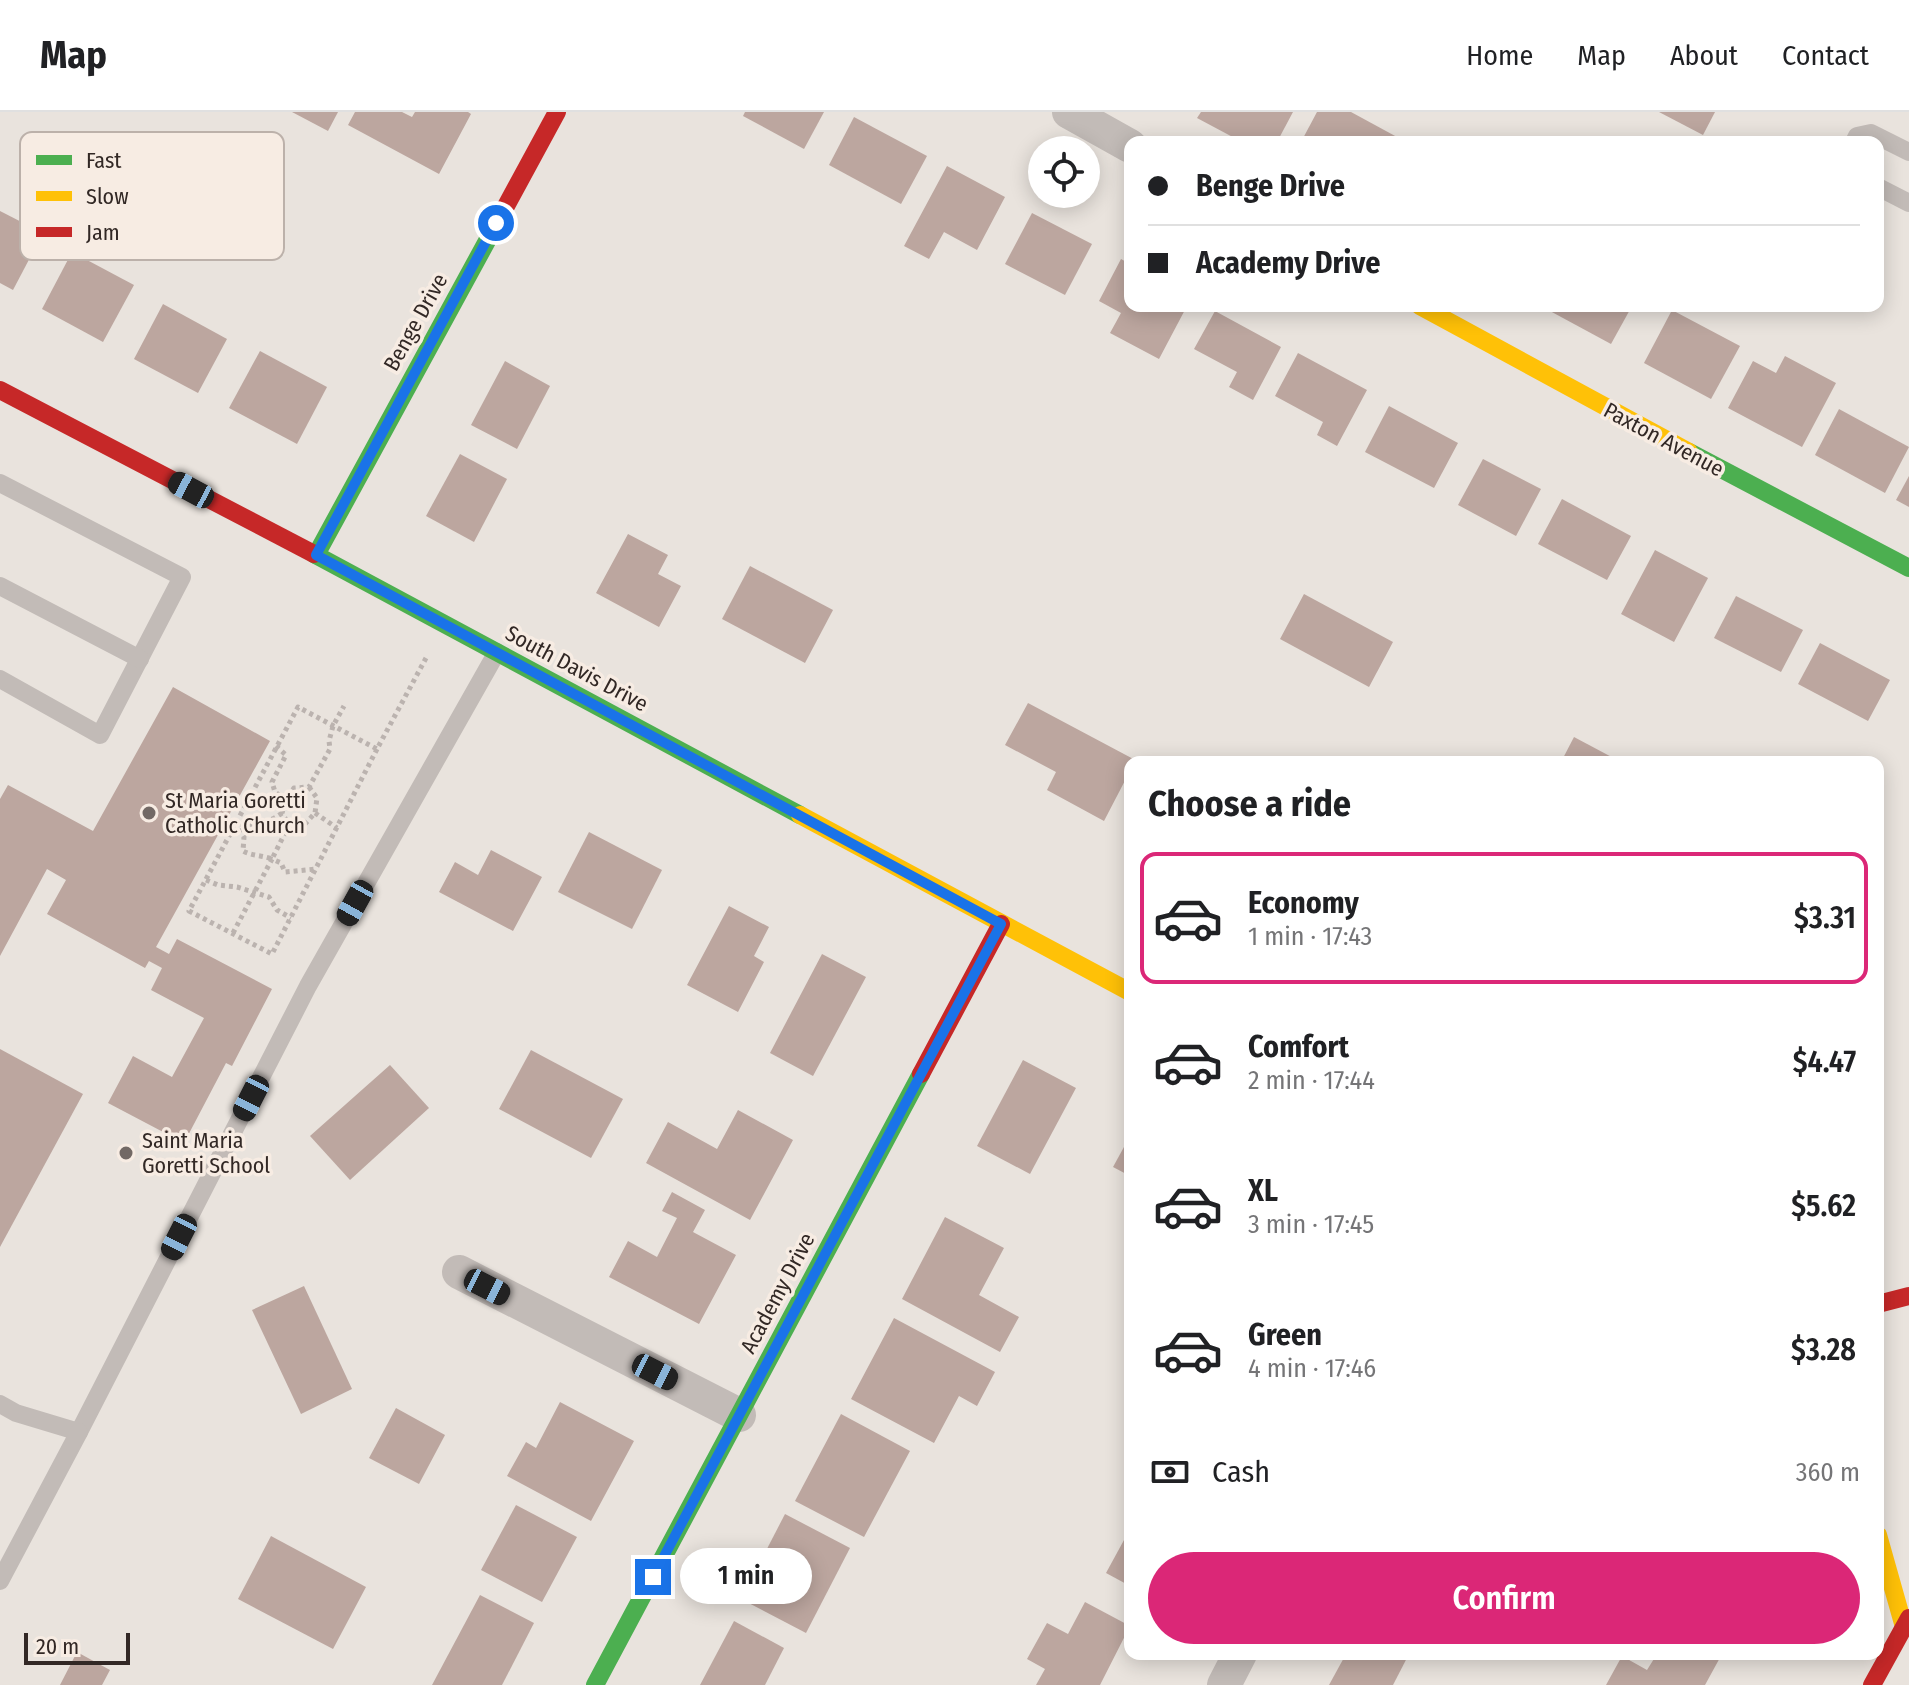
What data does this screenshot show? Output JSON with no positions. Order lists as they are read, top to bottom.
{
  "streets": {
    "street": [
      "Benge Drive",
      "Paxton Avenue",
      "South Davis Drive",
      "Academy Drive"
    ]
  },
  "crossings": [
    ["Benge Drive", "South Davis Drive"],
    ["South Davis Drive", "Academy Drive"]
  ],
  "places": ["St Maria Goretti Catholic Church", "Saint Maria Goretti School"],
  "legend": ["Fast", "Slow", "Jam"],
  "scale_bar": "20 m",
  "page": {
    "header": "Map",
    "nav": [
      "Home",
      "Map",
      "About",
      "Contact"
    ],
    "banner": ["Benge Drive", "Academy Drive"],
    "heading": "Choose a ride",
    "list": [
      {
        "name": "Economy",
        "note": "1 min · 17:43",
        "value": "$3.31"
      },
      {
        "name": "Comfort",
        "note": "2 min · 17:44",
        "value": "$4.47"
      },
      {
        "name": "XL",
        "note": "3 min · 17:45",
        "value": "$5.62"
      },
      {
        "name": "Green",
        "note": "4 min · 17:46",
        "value": "$3.28"
      }
    ],
    "pay": ["Cash", "360 m"],
    "buttons": "Confirm",
    "bubble": "1 min",
    "scale": "20 m"
  }
}
